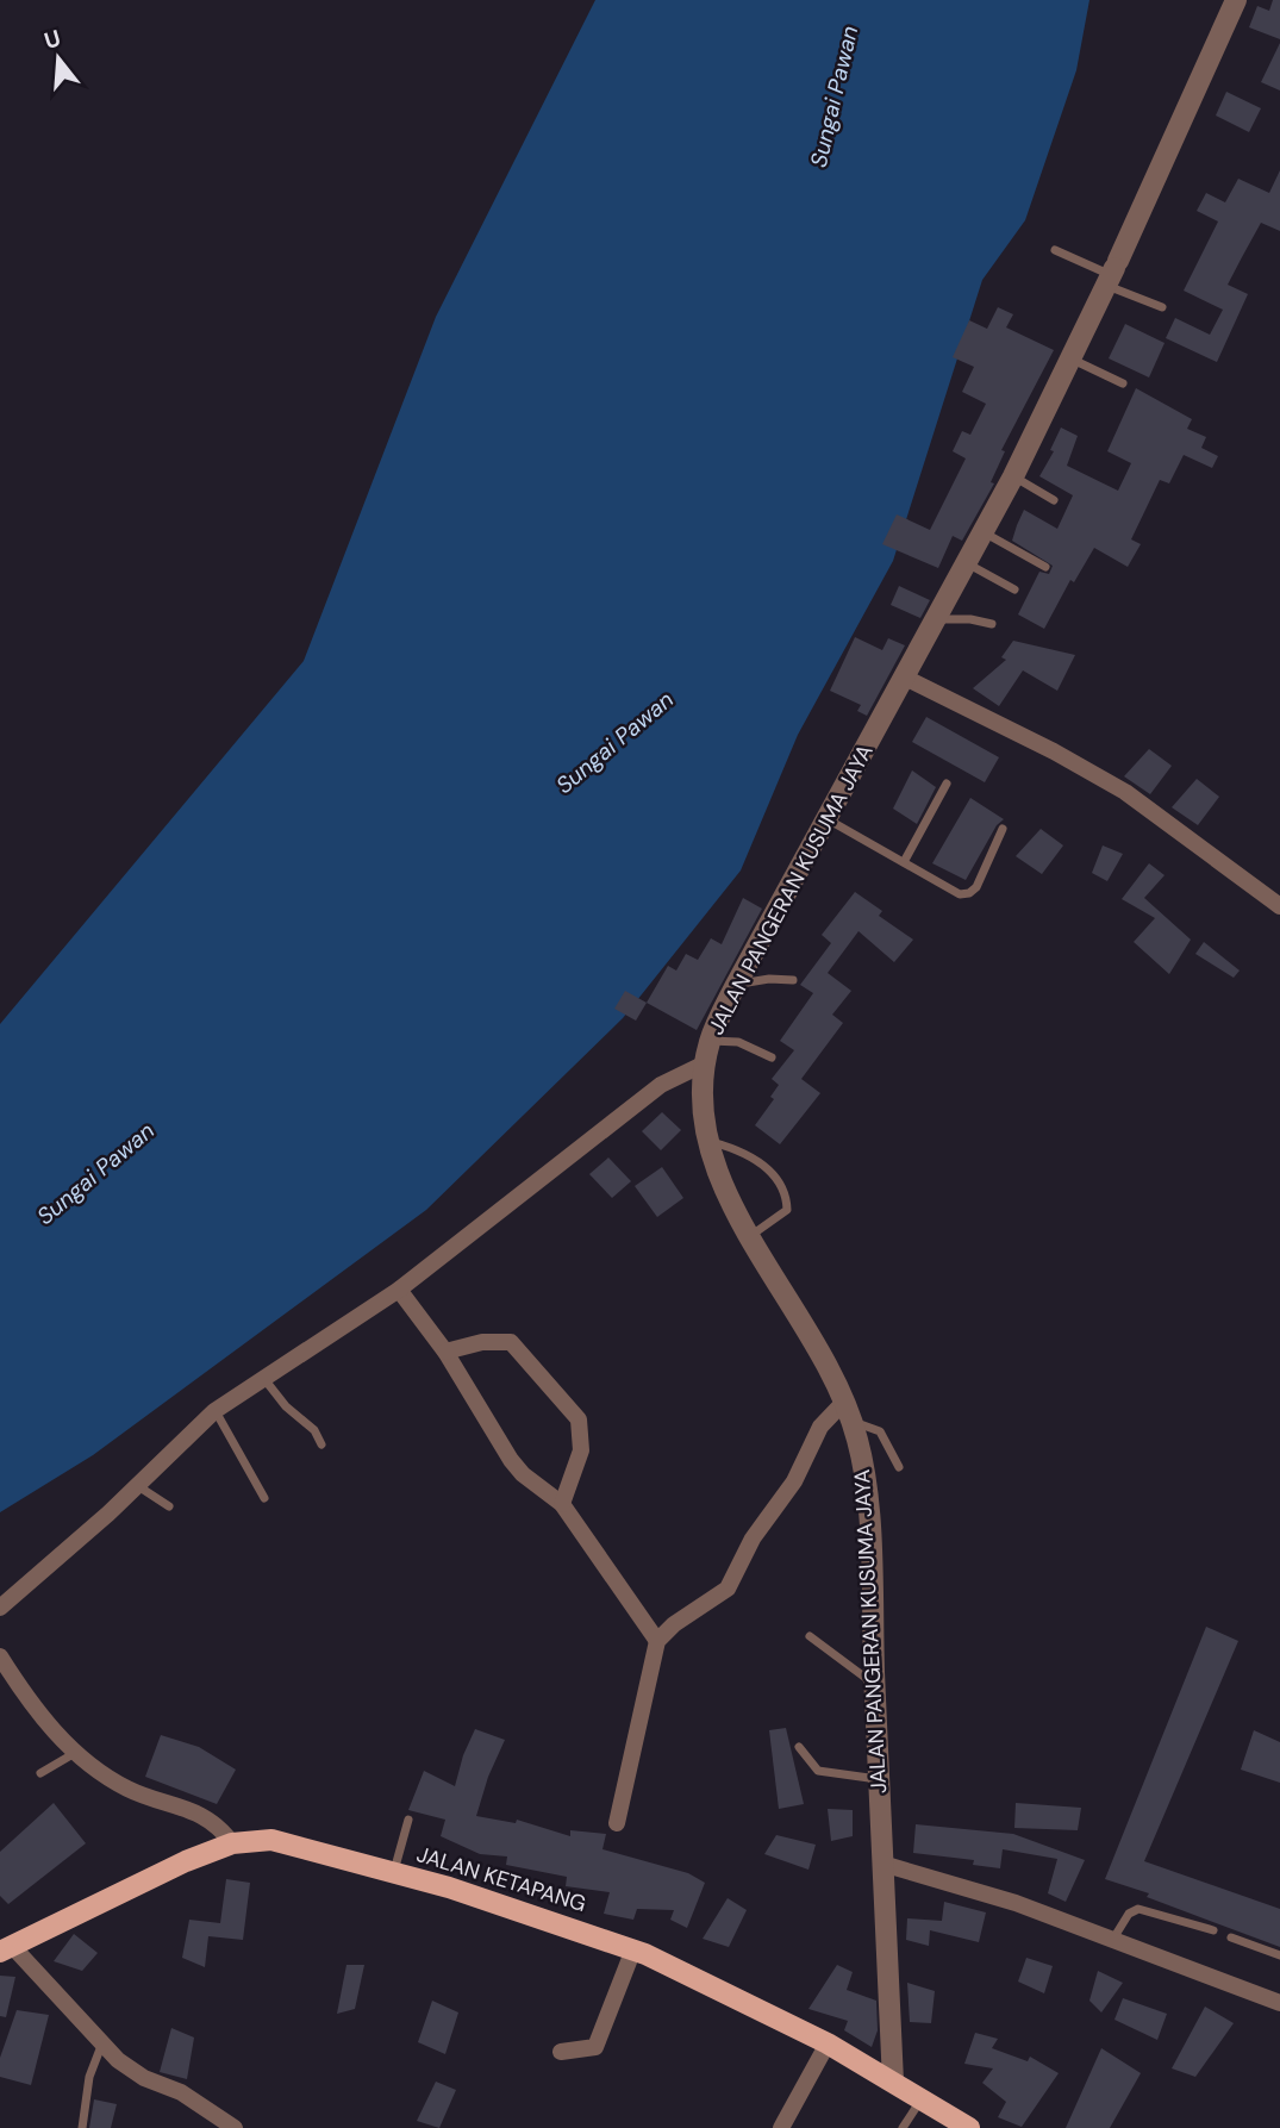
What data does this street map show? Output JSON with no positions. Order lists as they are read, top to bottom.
{
  "streets": {
    "main road": ["JALAN KETAPANG"],
    "street": ["JALAN PANGERAN KUSUMA JAYA"]
  },
  "crossings": [
    ["JALAN PANGERAN KUSUMA JAYA", "JALAN KETAPANG"]
  ],
  "water": ["Sungai Pawan"],
  "north": "top"
}
